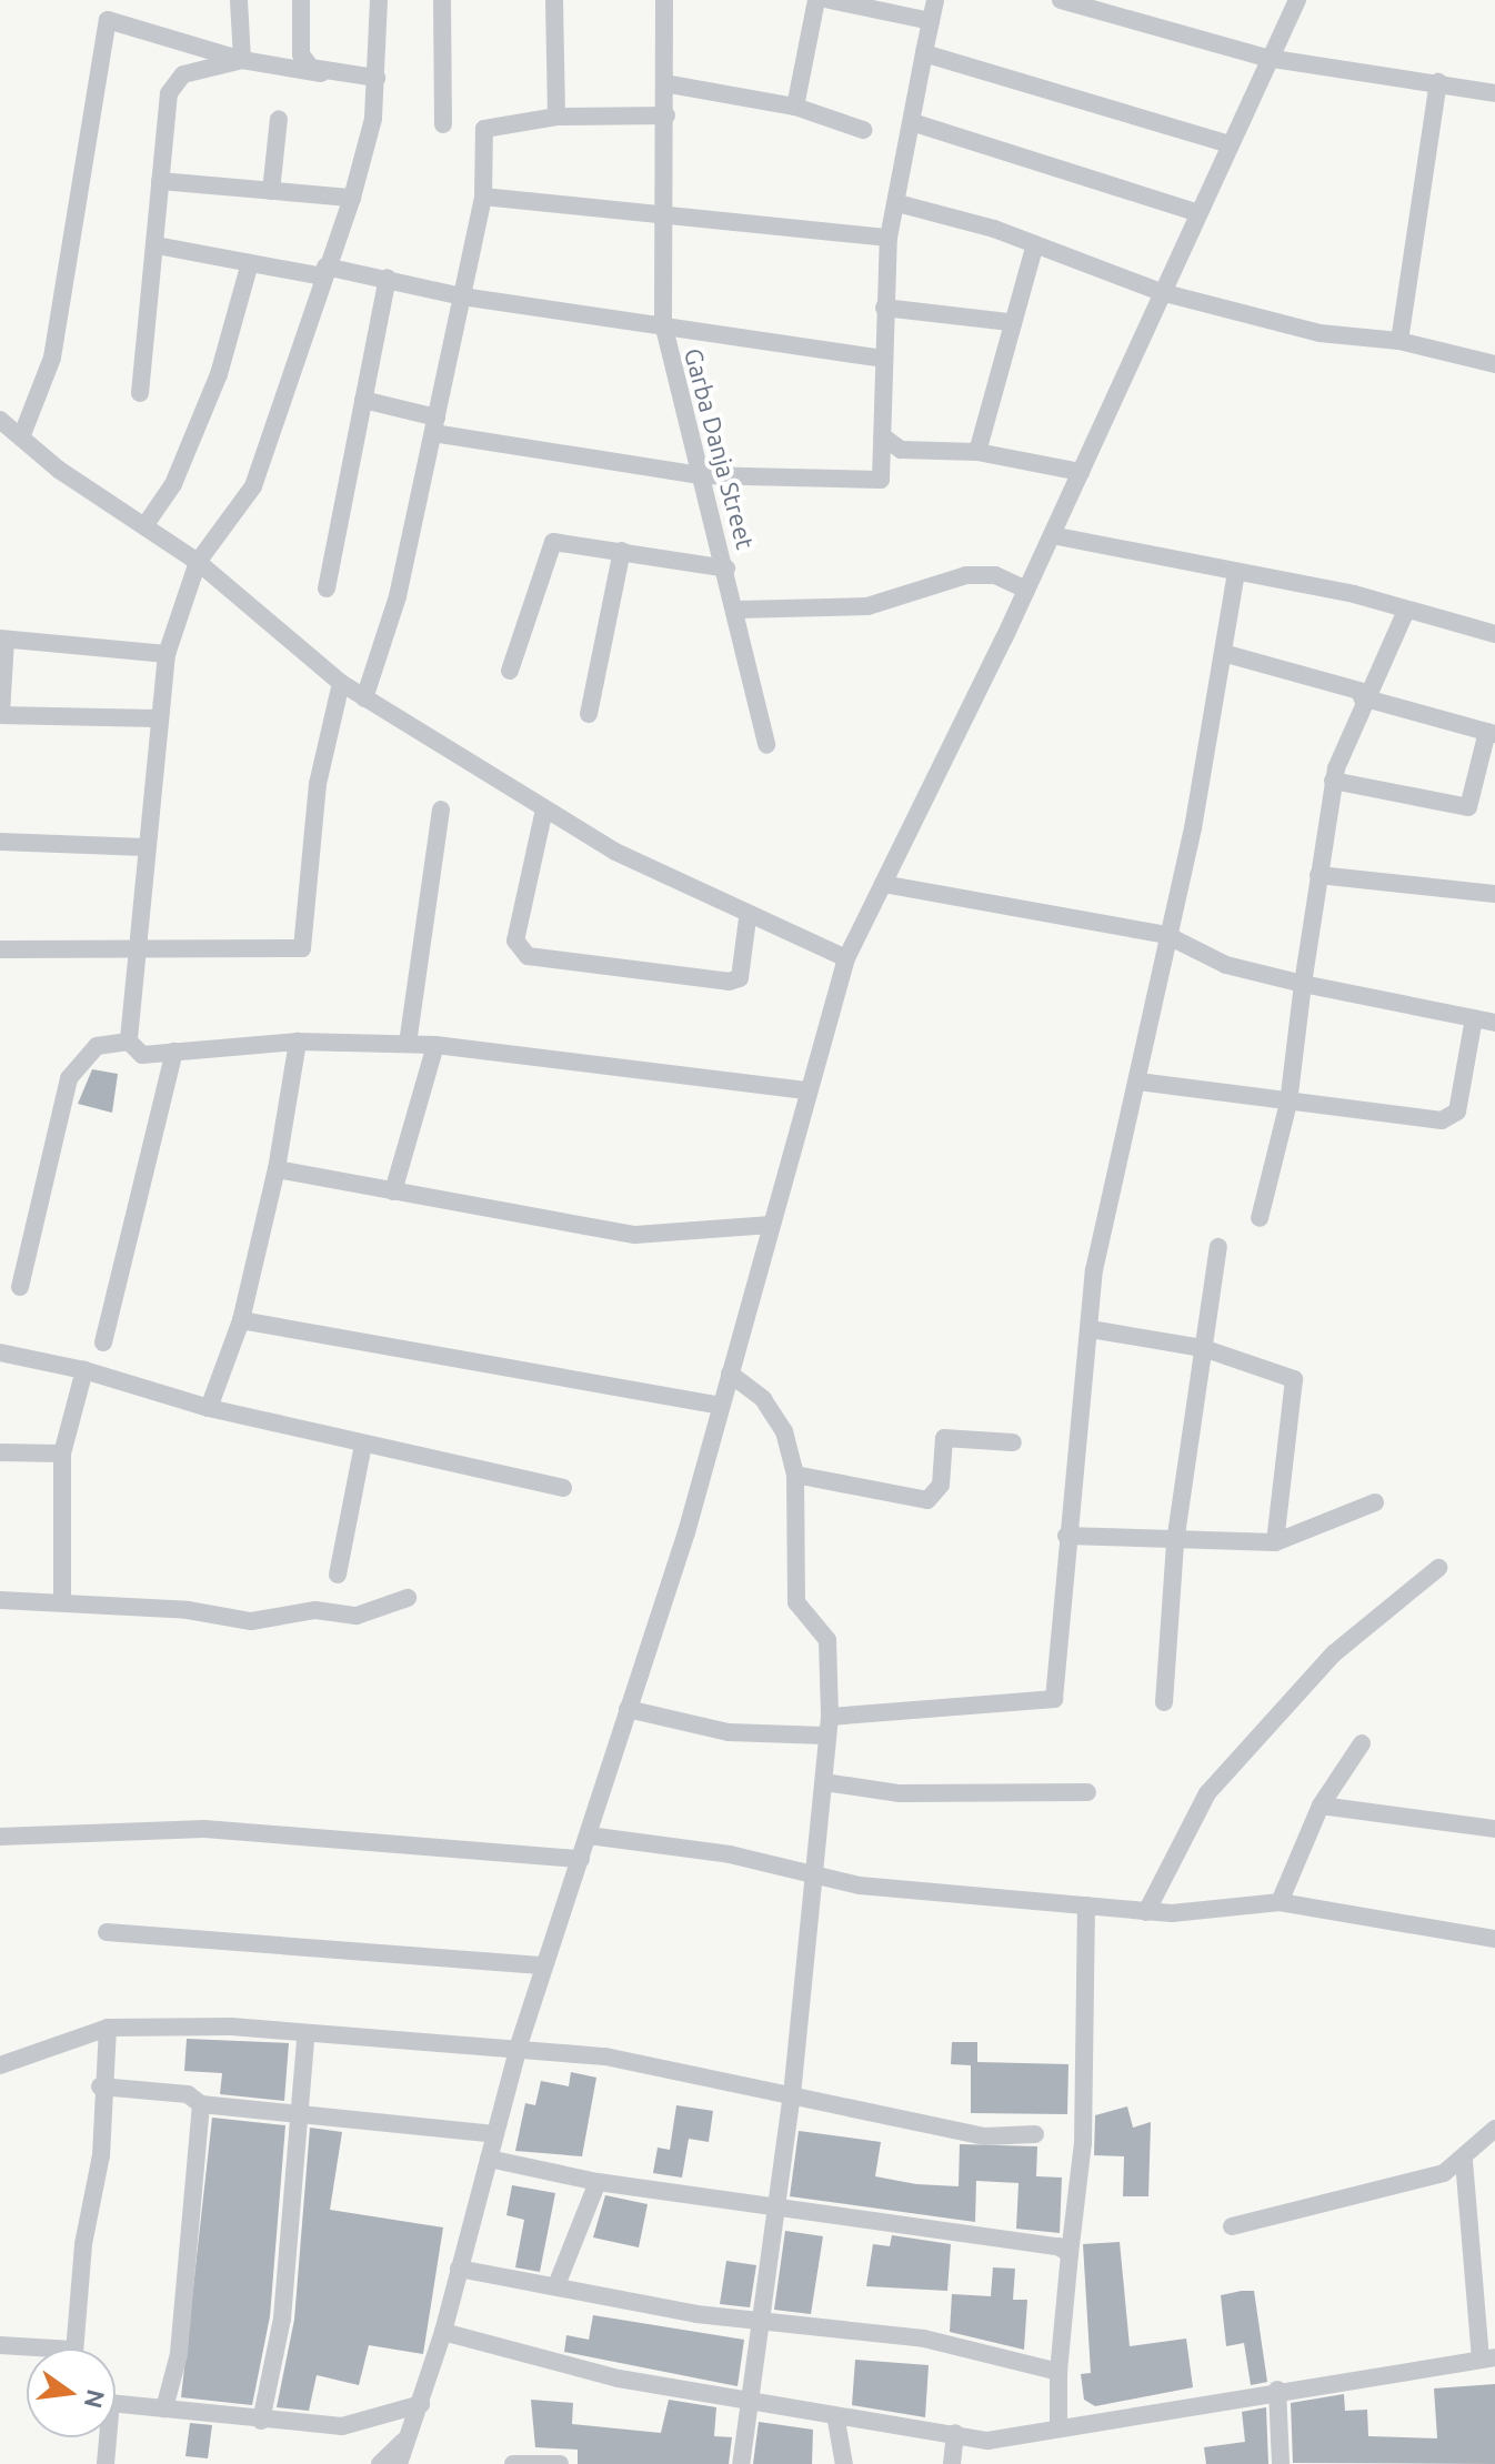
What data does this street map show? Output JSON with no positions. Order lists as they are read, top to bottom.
{
  "streets": {
    "street": ["Garba Danja Street"]
  },
  "north": "right"
}
